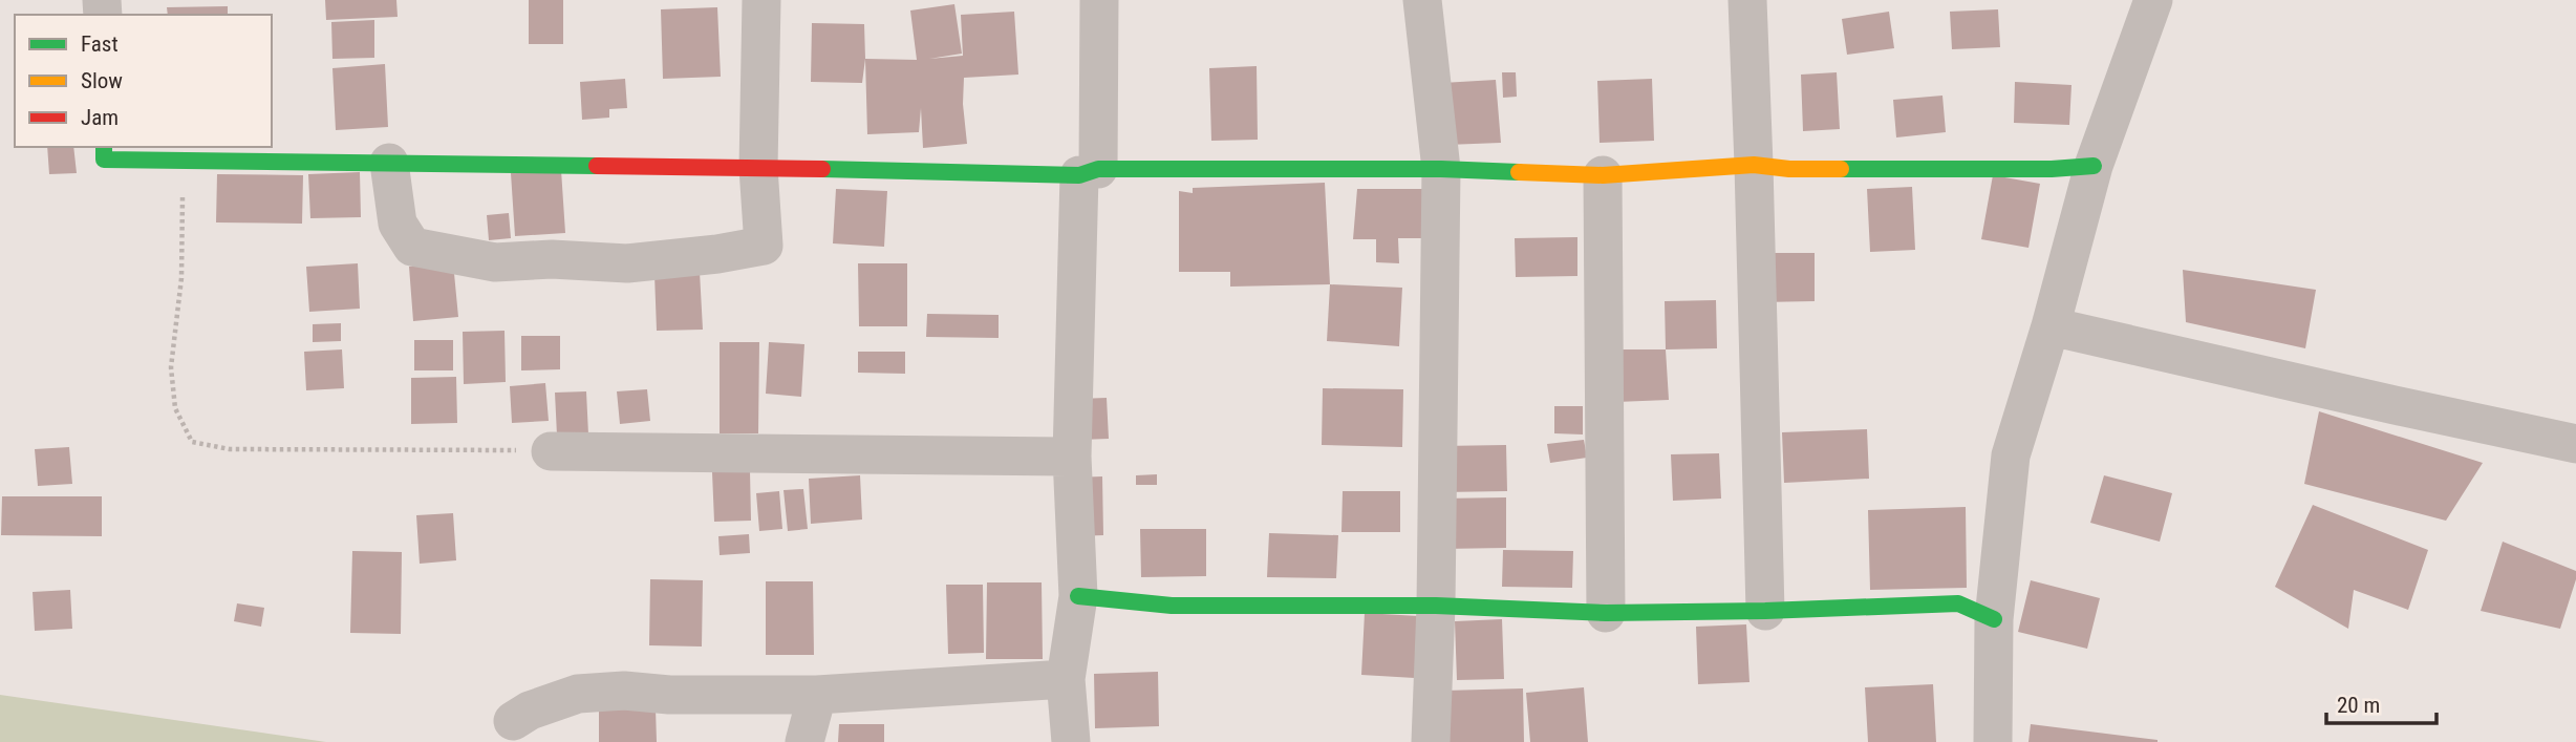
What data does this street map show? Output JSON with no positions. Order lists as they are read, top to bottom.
{
  "legend": ["Fast", "Slow", "Jam"],
  "scale_bar": "20 m"
}
